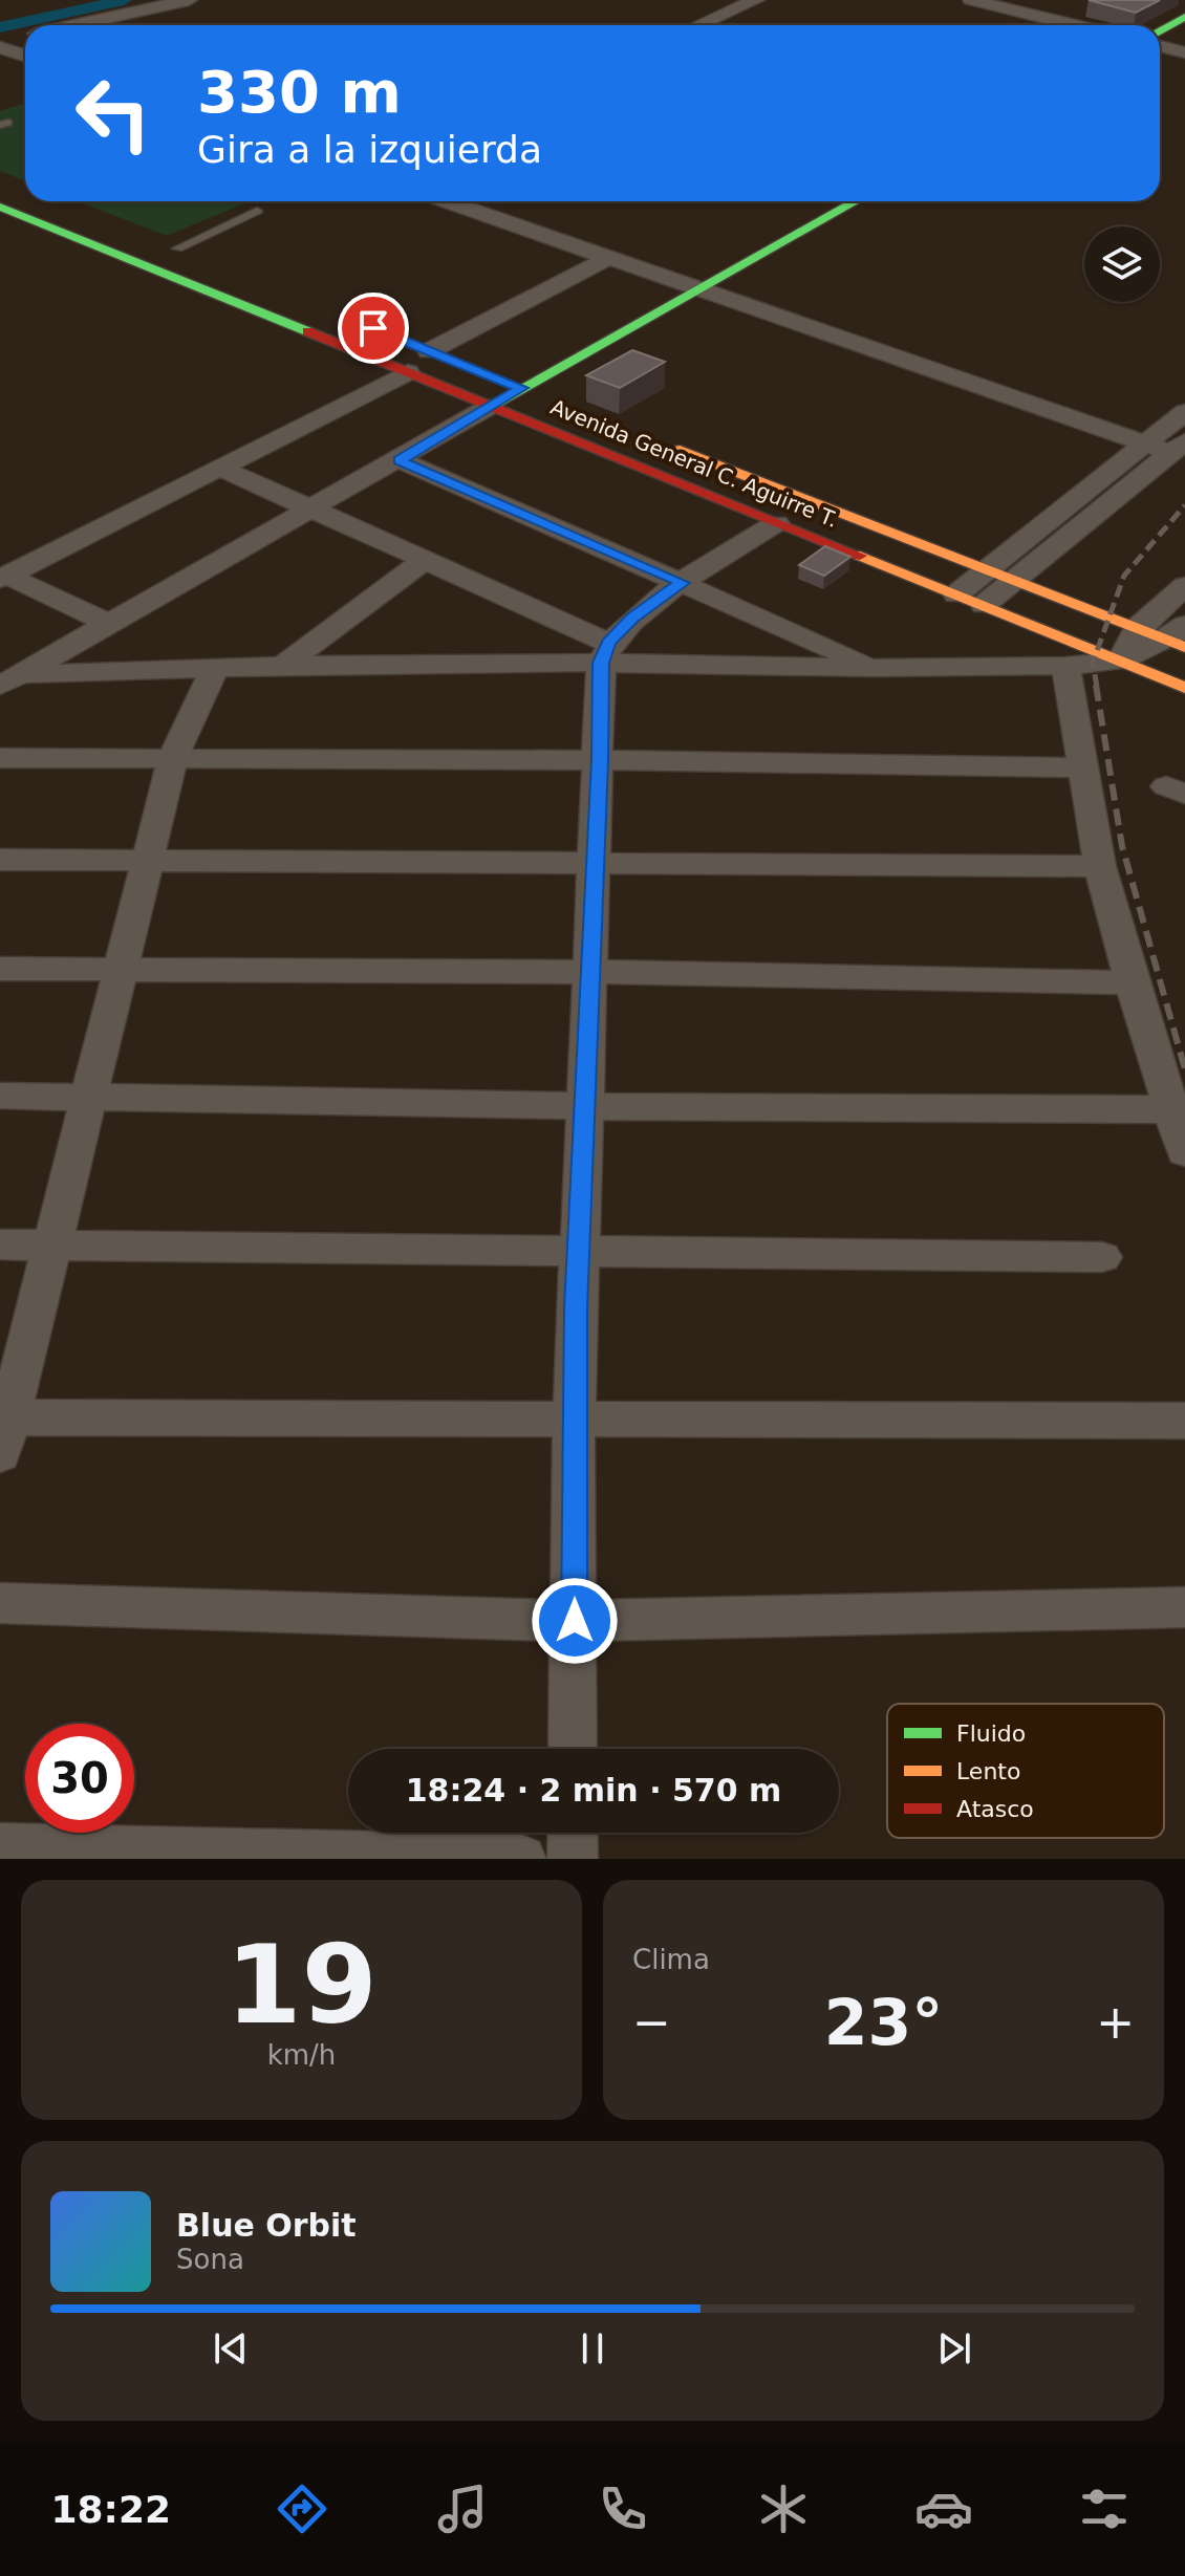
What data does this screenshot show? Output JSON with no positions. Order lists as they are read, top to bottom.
{
  "streets": {
    "street": ["Avenida General C. Aguirre T."]
  },
  "legend": ["Fluido", "Lento", "Atasco"],
  "page": {
    "turn": ["330 m", "Gira a la izquierda"],
    "limit": "30",
    "trip": "18:24 · 2 min · 570 m",
    "tile": [
      ["19", "km/h"],
      "Clima"
    ],
    "heat": ["−", "23°", "+"],
    "song": ["Blue Orbit", "Sona"],
    "tabs": "18:22"
  }
}
